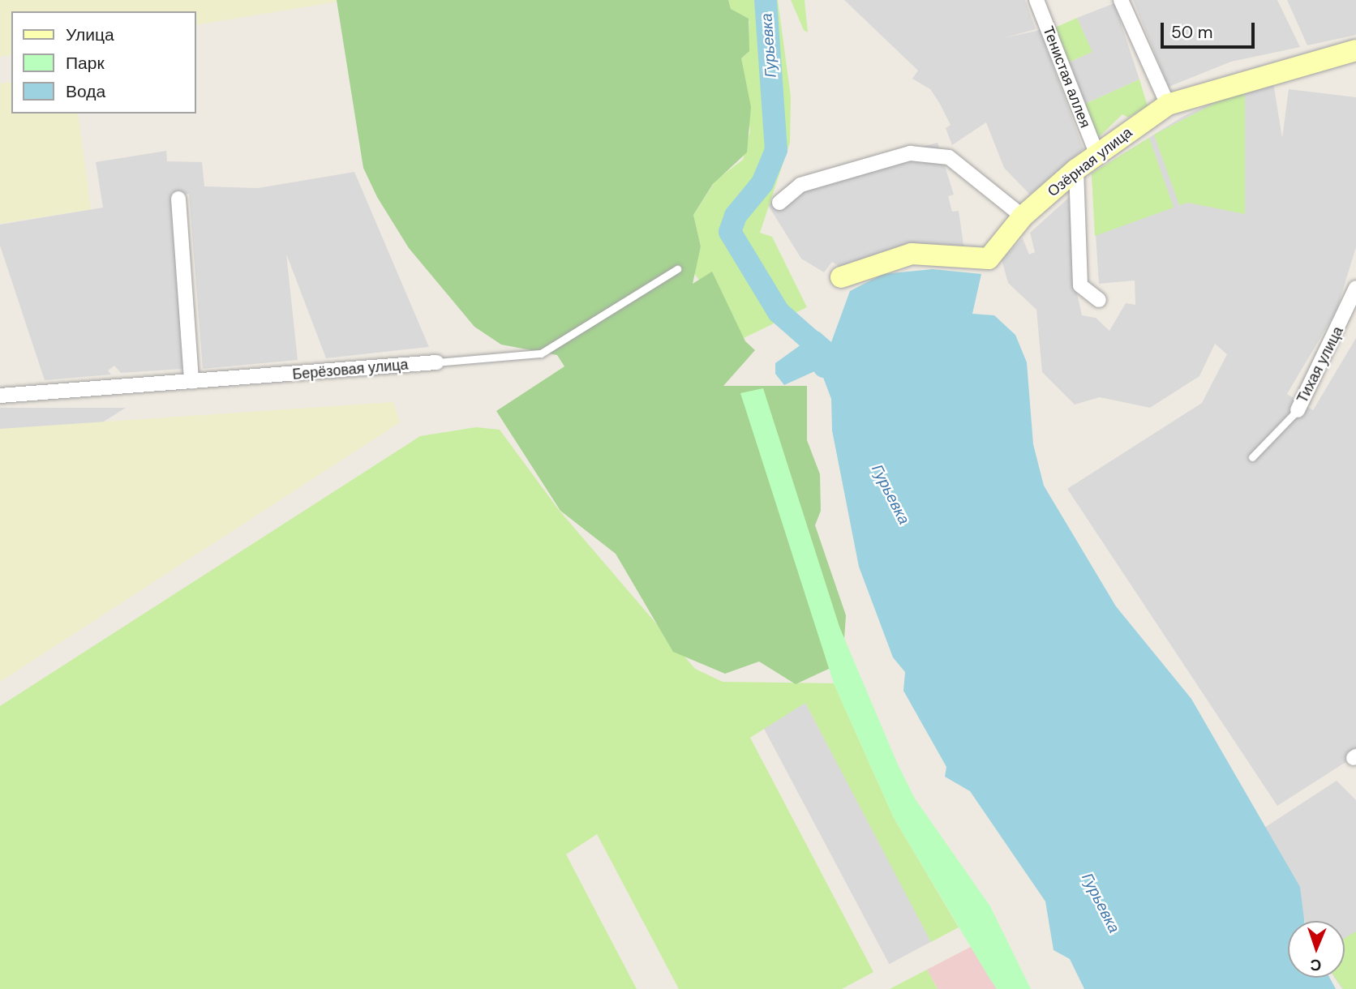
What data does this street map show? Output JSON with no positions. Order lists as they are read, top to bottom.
{
  "streets": {
    "street": [
      "Тенистая аллея",
      "Озёрная улица",
      "Тихая улица",
      "Берёзовая улица"
    ]
  },
  "crossings": [
    ["Тенистая аллея", "Озёрная улица"]
  ],
  "water": ["Гурьевка"],
  "legend": ["Улица", "Парк", "Вода"],
  "scale_bar": "50 m",
  "north": "bottom"
}
